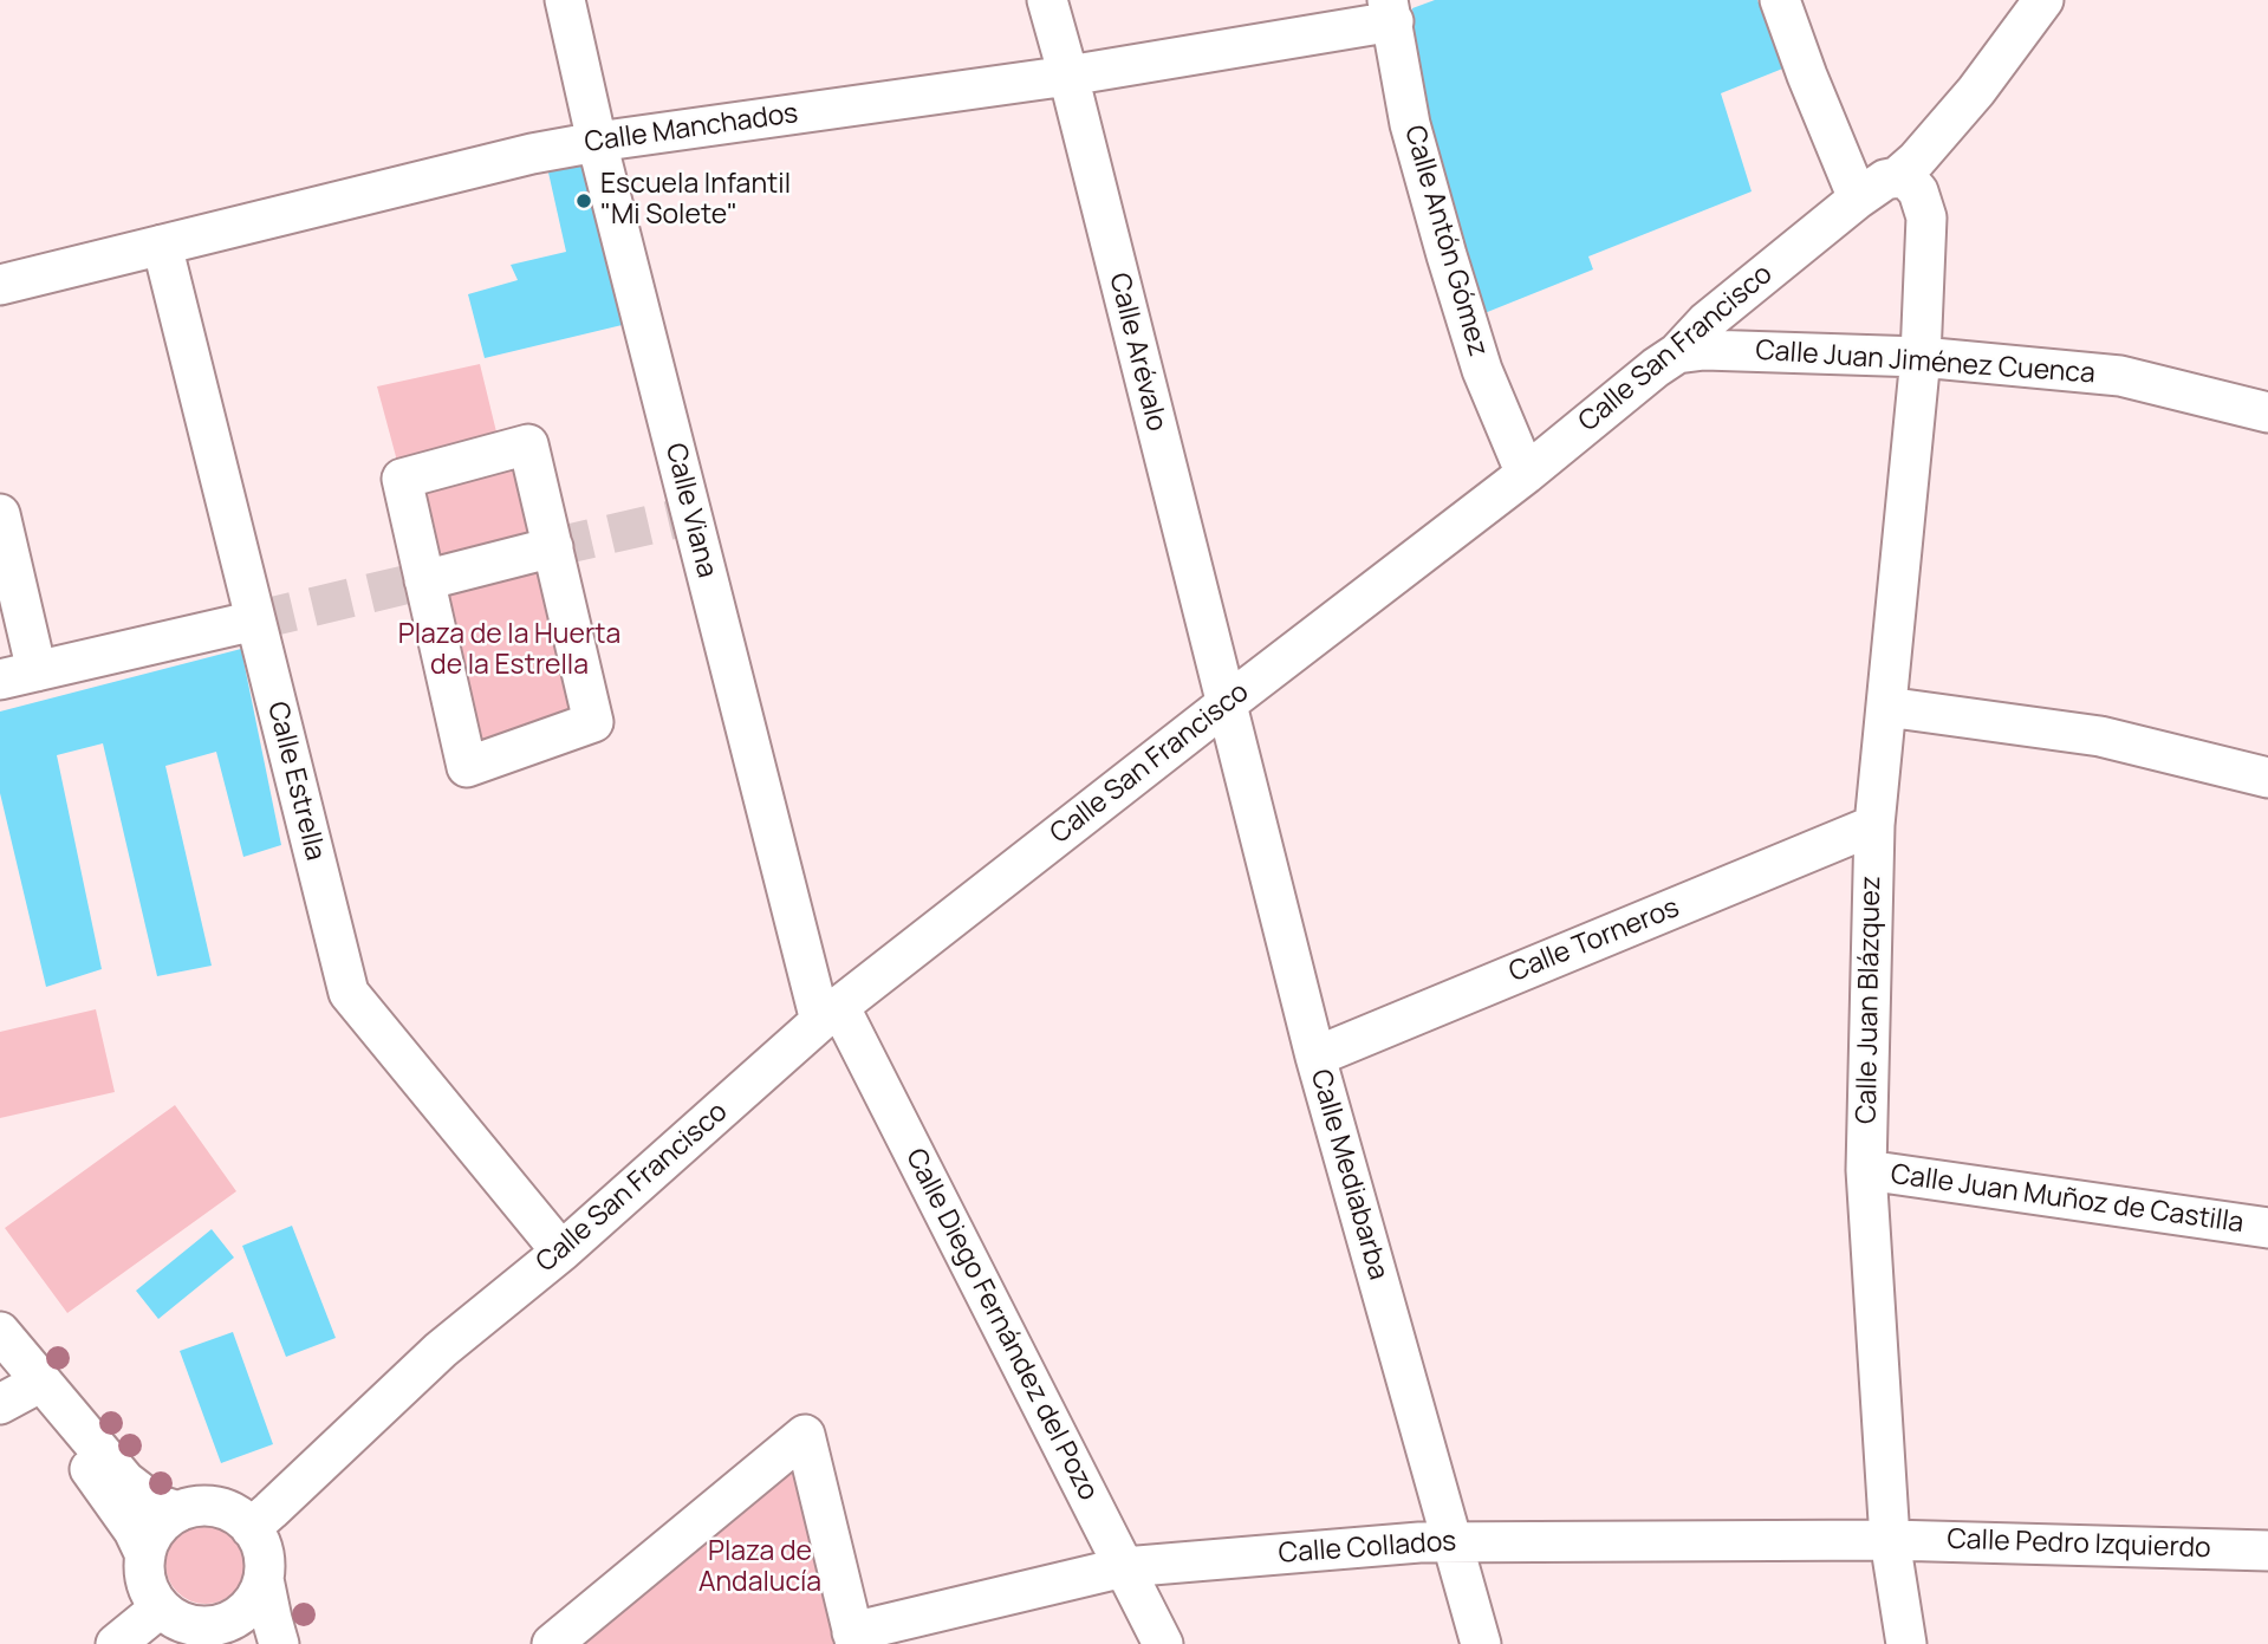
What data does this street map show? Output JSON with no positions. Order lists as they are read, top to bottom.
{
  "streets": {
    "street": [
      "Calle Manchados",
      "Calle Antón Gómez",
      "Calle San Francisco",
      "Calle Arévalo",
      "Calle Juan Jiménez Cuenca",
      "Calle Viana",
      "Calle Estrella",
      "Calle Torneros",
      "Calle Juan Blázquez",
      "Calle Mediabarba",
      "Calle Juan Muñoz de Castilla",
      "Calle Diego Fernández del Pozo",
      "Calle Pedro Izquierdo",
      "Calle Collados"
    ]
  },
  "crossings": [
    ["Calle Manchados", "Calle Antón Gómez"],
    ["Calle Manchados", "Calle Arévalo"],
    ["Calle Manchados", "Calle Viana"],
    ["Calle Manchados", "Calle Estrella"],
    ["Calle Antón Gómez", "Calle San Francisco"],
    ["Calle San Francisco", "Calle Arévalo"],
    ["Calle San Francisco", "Calle Juan Jiménez Cuenca"],
    ["Calle San Francisco", "Calle Viana"],
    ["Calle San Francisco", "Calle Estrella"],
    ["Calle San Francisco", "Calle Juan Blázquez"],
    ["Calle San Francisco", "Calle Mediabarba"],
    ["Calle San Francisco", "Calle Diego Fernández del Pozo"],
    ["Calle Arévalo", "Calle Mediabarba"],
    ["Calle Juan Jiménez Cuenca", "Calle Juan Blázquez"],
    ["Calle Viana", "Calle Diego Fernández del Pozo"],
    ["Calle Torneros", "Calle Juan Blázquez"],
    ["Calle Torneros", "Calle Mediabarba"],
    ["Calle Juan Blázquez", "Calle Juan Muñoz de Castilla"],
    ["Calle Juan Blázquez", "Calle Pedro Izquierdo"],
    ["Calle Juan Blázquez", "Calle Collados"],
    ["Calle Mediabarba", "Calle Collados"],
    ["Calle Diego Fernández del Pozo", "Calle Collados"],
    ["Calle Pedro Izquierdo", "Calle Collados"]
  ],
  "parks": ["Plaza de la Huerta de la Estrella", "Plaza de Andalucía"],
  "places": ["Escuela Infantil \"Mi Solete\""]
}
